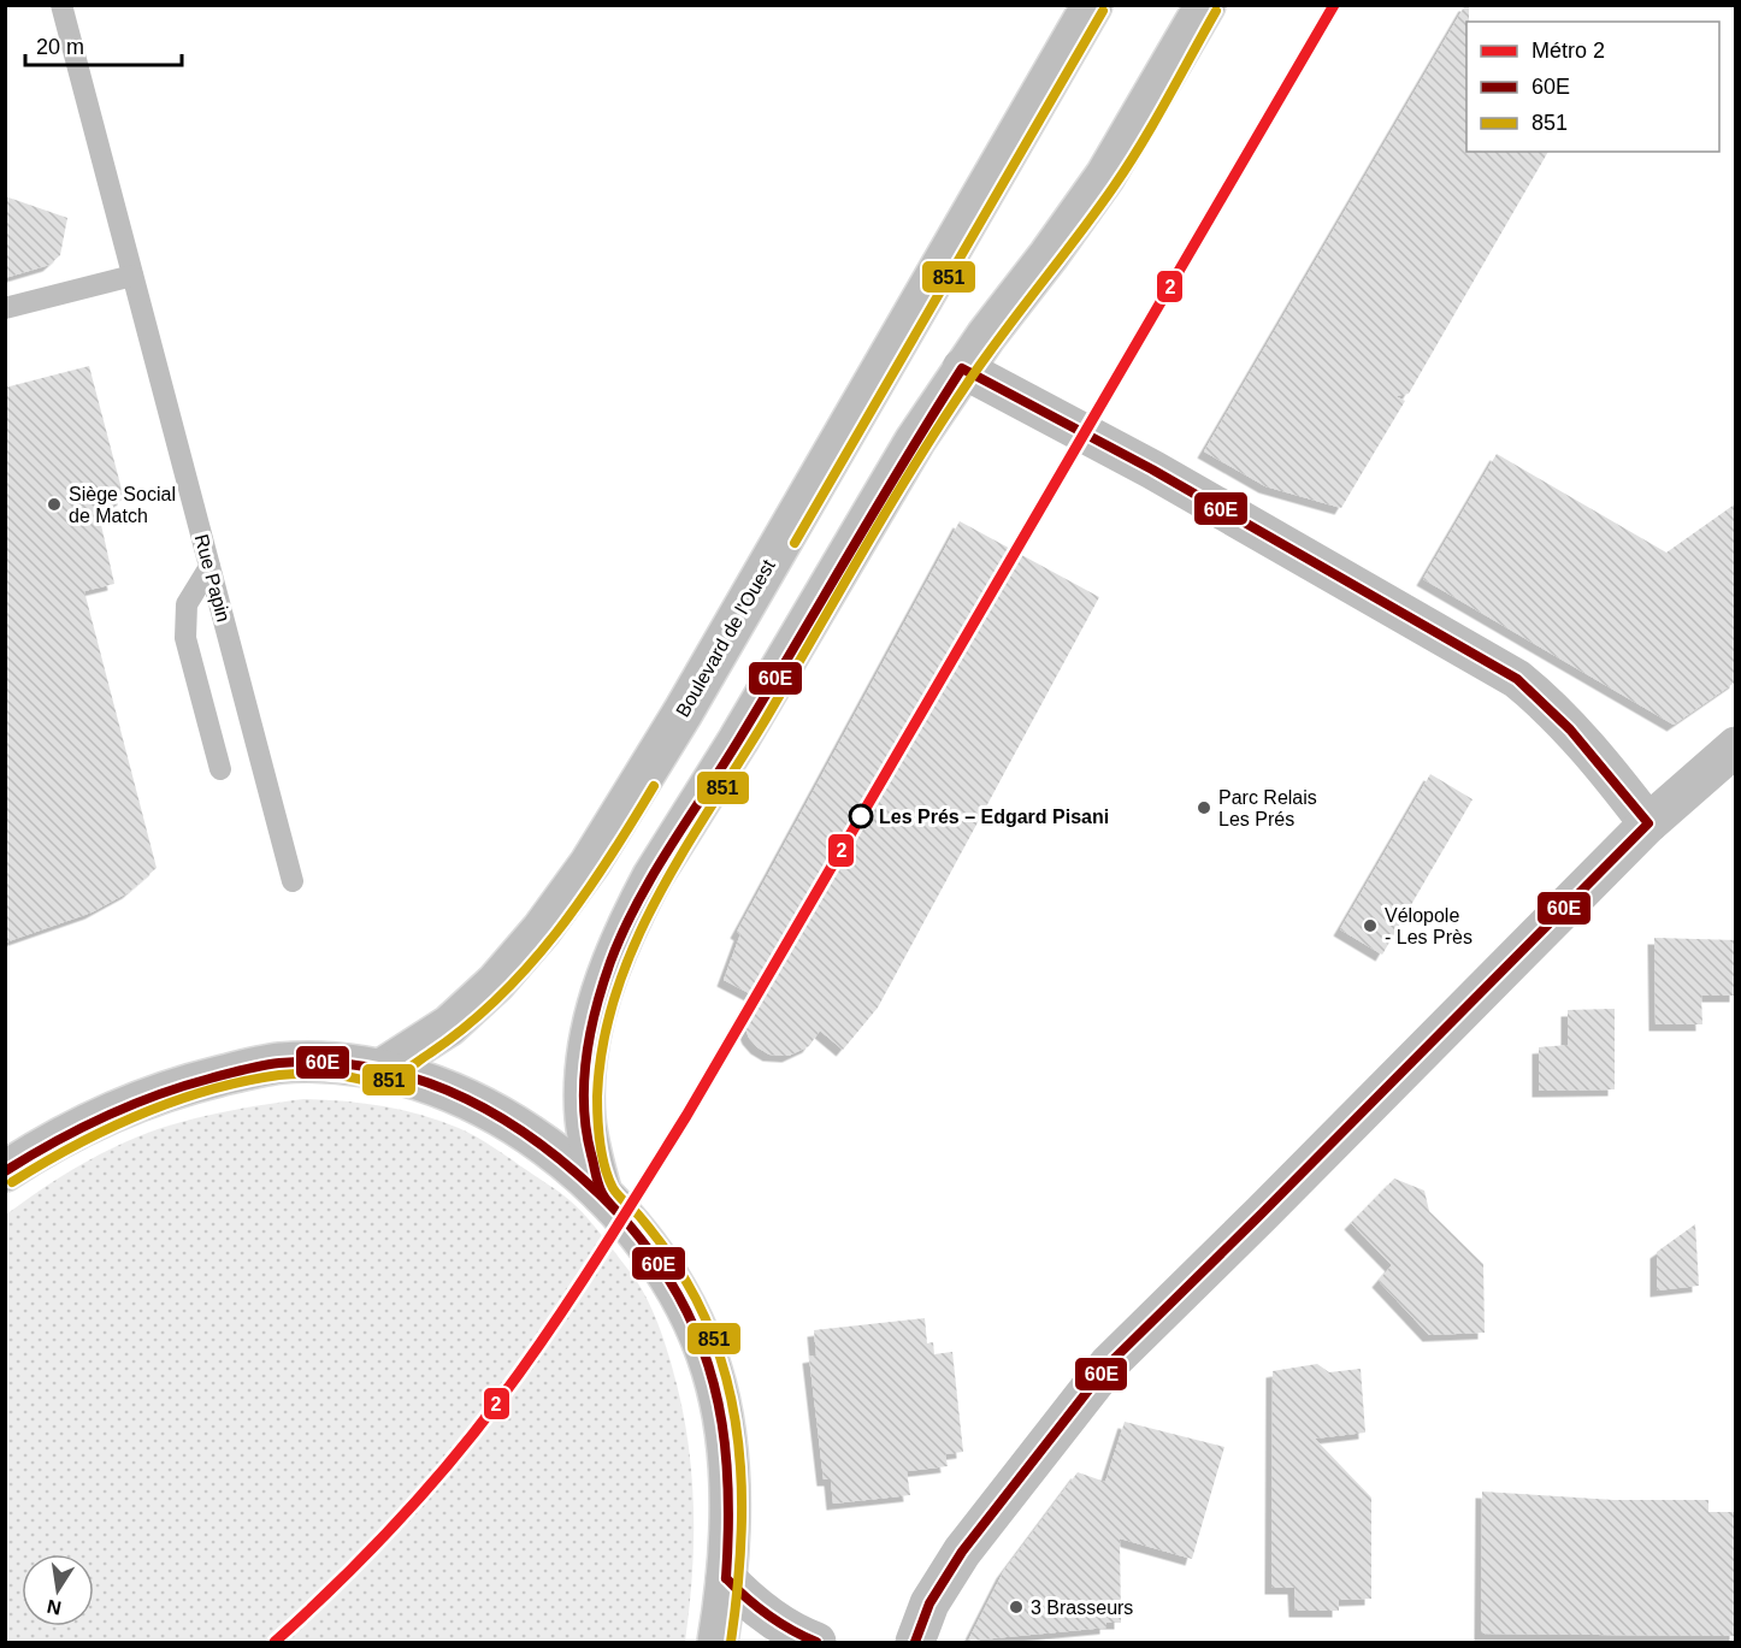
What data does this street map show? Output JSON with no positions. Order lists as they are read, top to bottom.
{
  "streets": {
    "main road": ["Boulevard de l'Ouest"],
    "lane": ["Rue Papin"]
  },
  "places": [
    "Siège Social de Match",
    "Parc Relais Les Prés",
    "Les Prés – Edgard Pisani",
    "Vélopole - Les Près",
    "3 Brasseurs"
  ],
  "lines": ["metro line 2", "transit line 851", "transit line 60E"],
  "legend": ["Métro 2", "60E", "851"],
  "scale_bar": "20 m",
  "north": "bottom"
}
